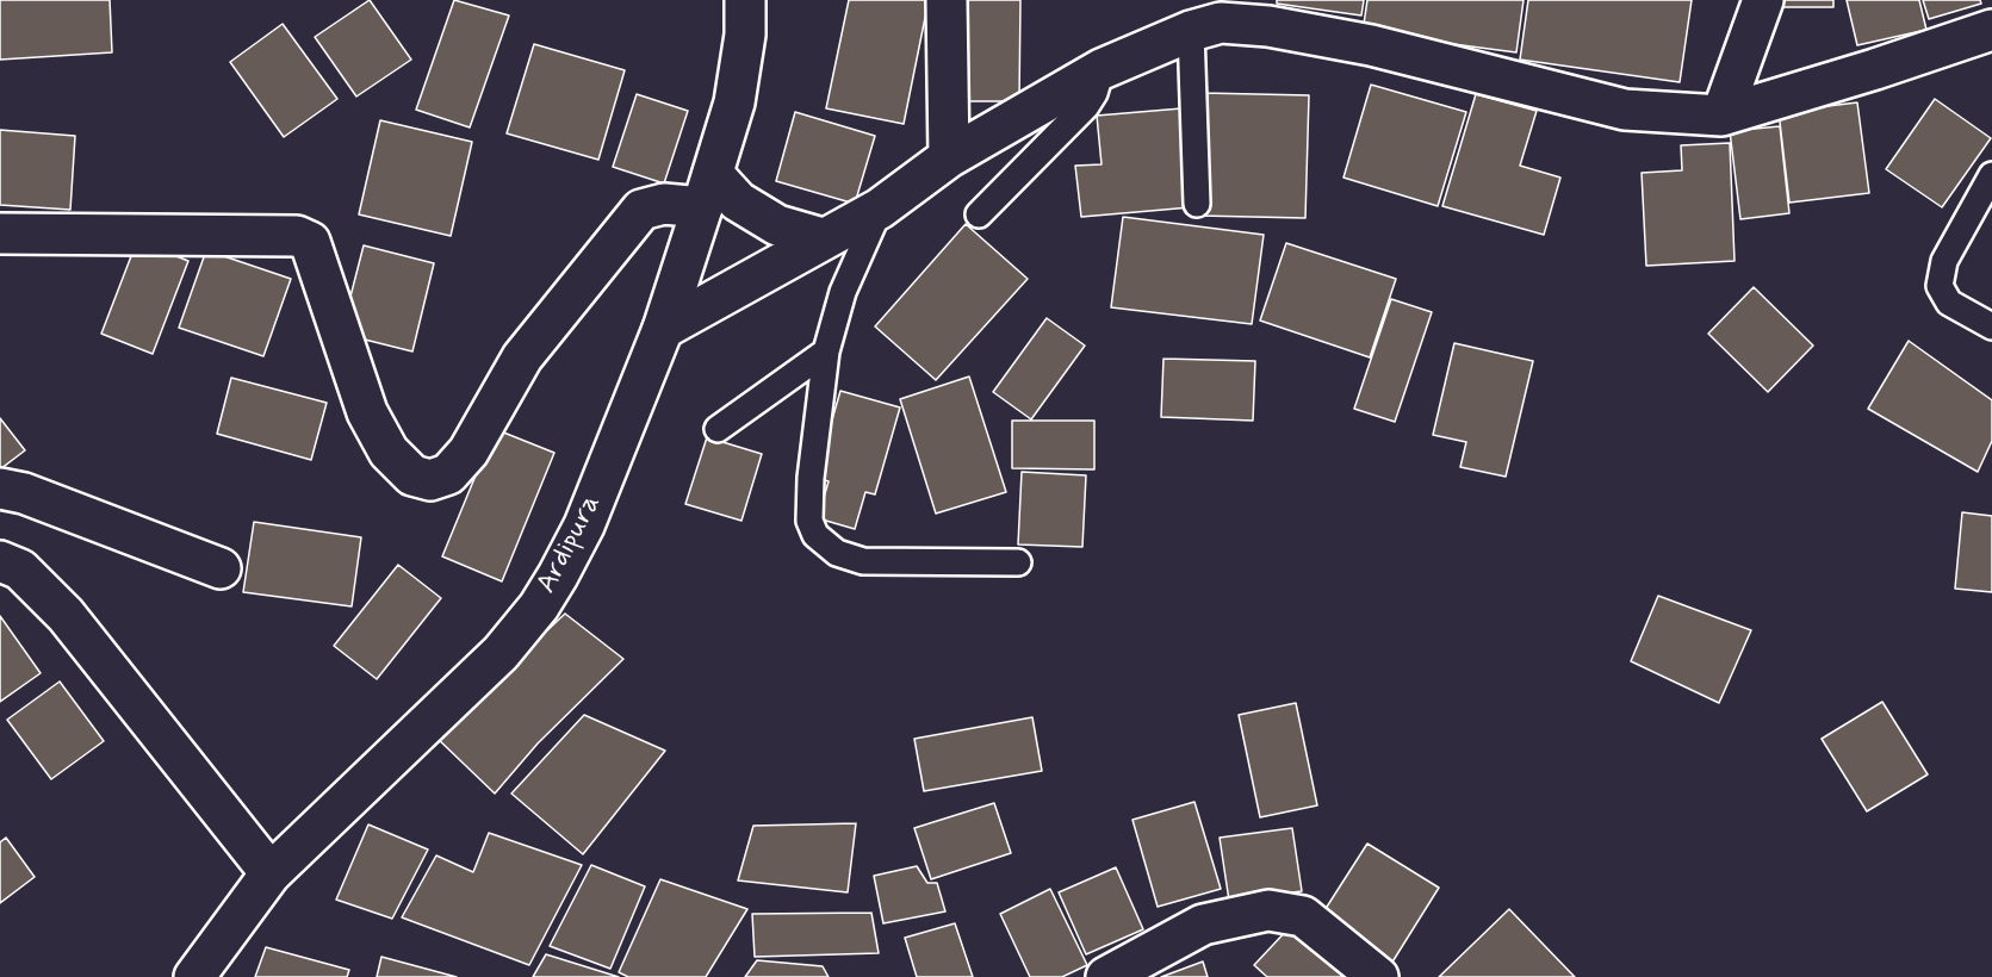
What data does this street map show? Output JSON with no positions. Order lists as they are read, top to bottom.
{
  "streets": {
    "street": ["Ardipura"]
  }
}
